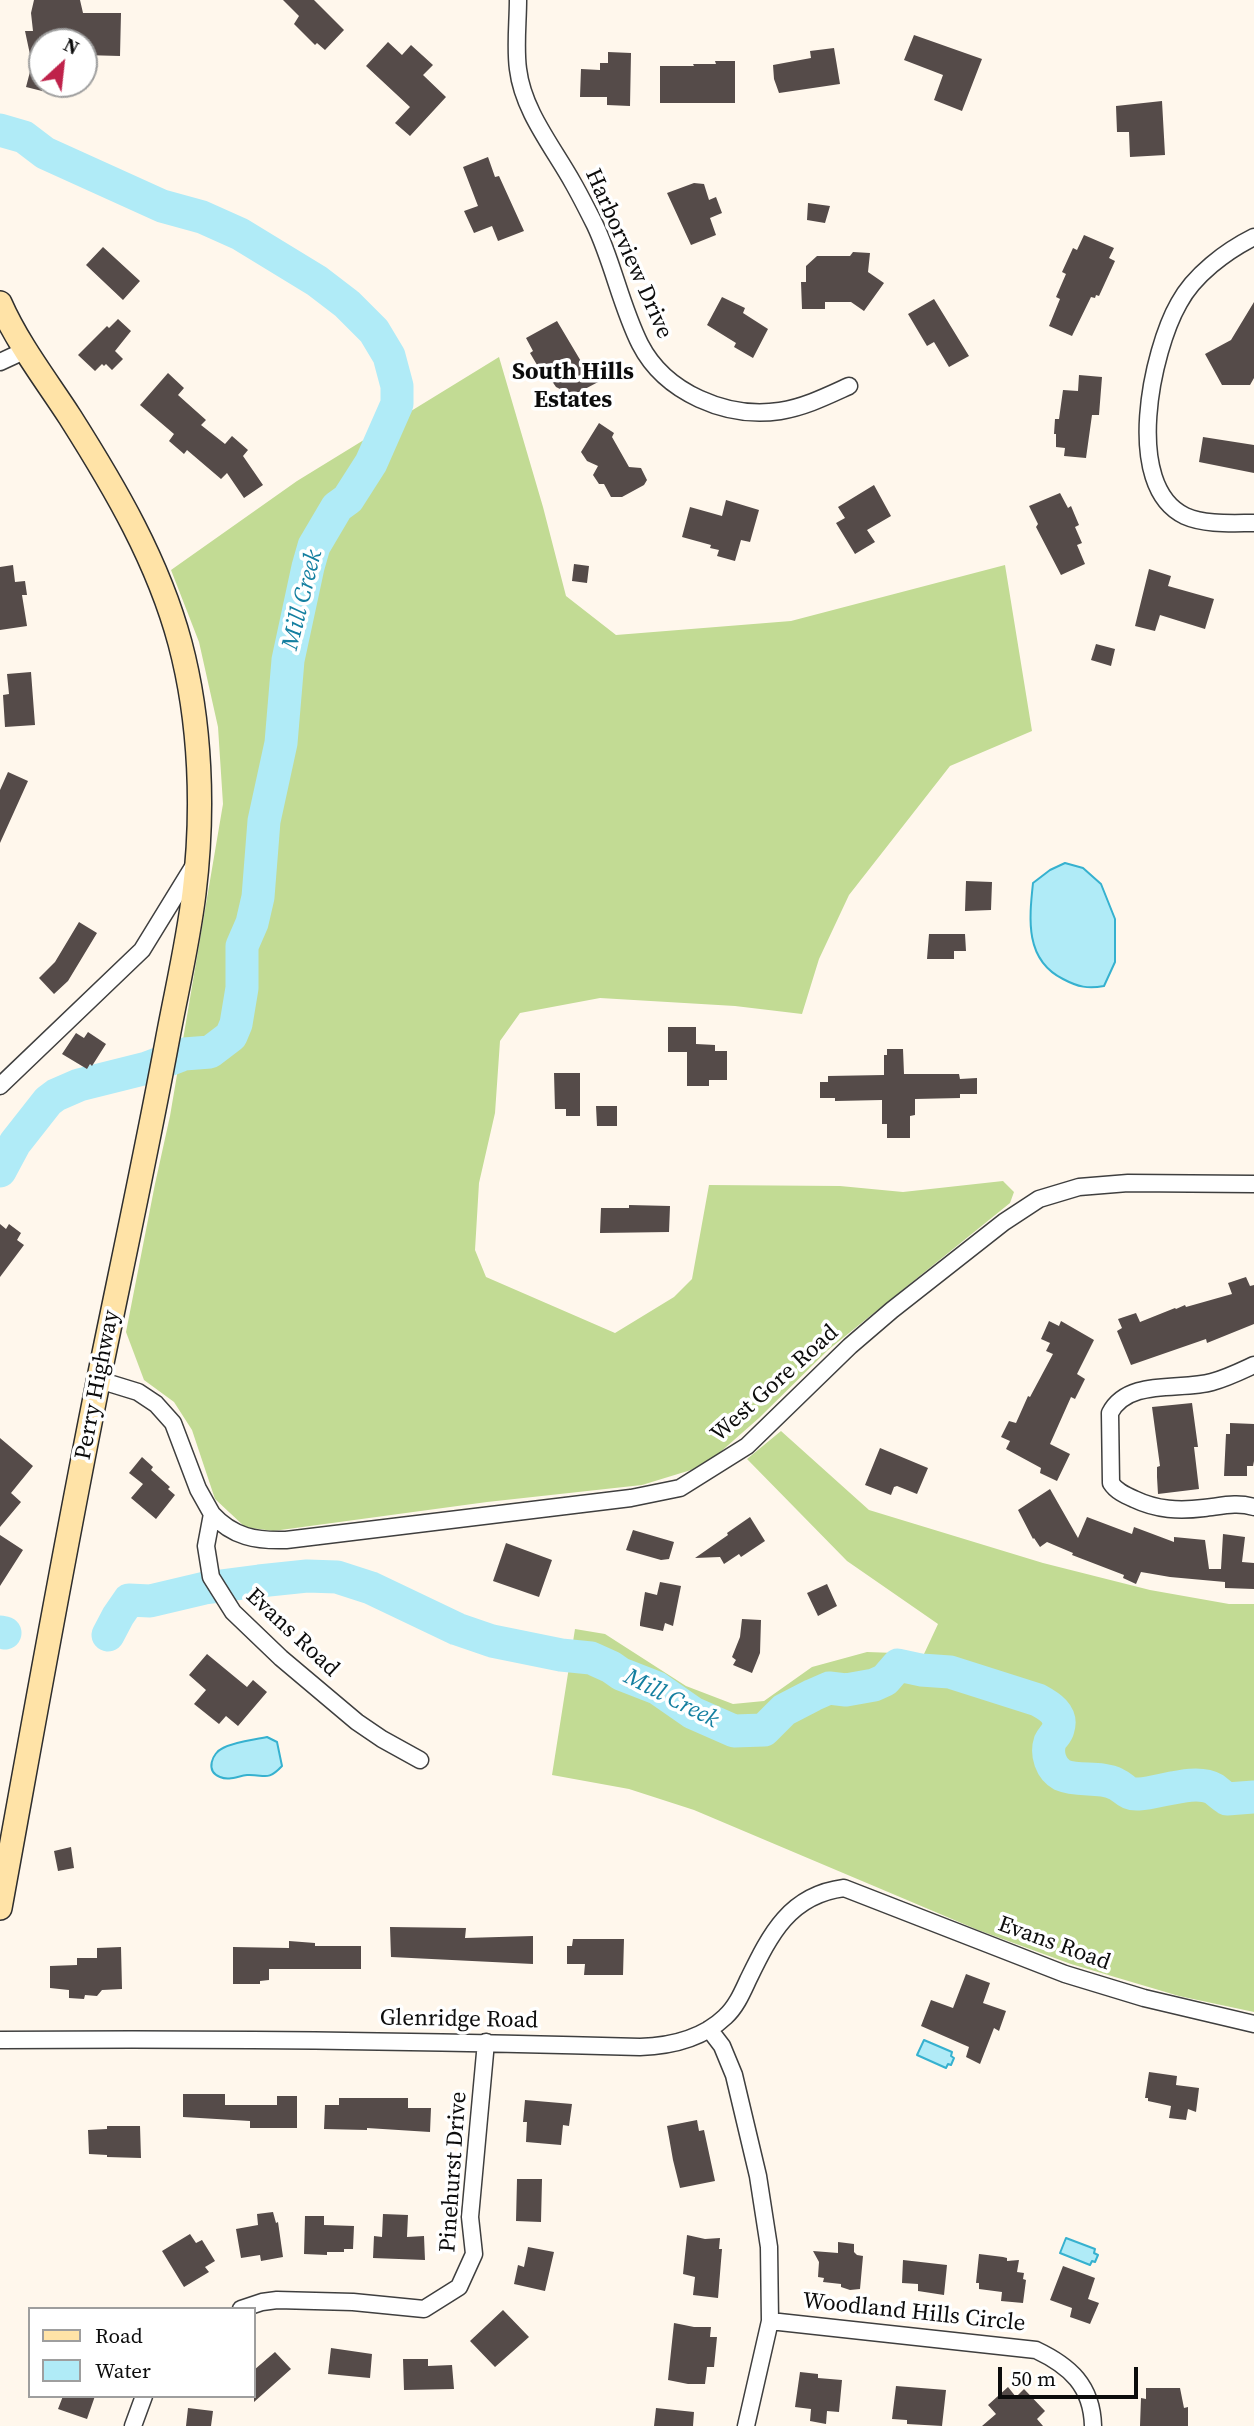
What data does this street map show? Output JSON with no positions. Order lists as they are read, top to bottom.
{
  "streets": {
    "main road": ["Perry Highway"],
    "street": [
      "Harborview Drive",
      "West Gore Road",
      "Evans Road",
      "Glenridge Road",
      "Pinehurst Drive",
      "Woodland Hills Circle"
    ]
  },
  "crossings": [
    ["West Gore Road", "Evans Road"],
    ["Evans Road", "Glenridge Road"],
    ["Glenridge Road", "Pinehurst Drive"],
    ["Glenridge Road", "Woodland Hills Circle"]
  ],
  "districts": ["South Hills Estates"],
  "water": ["Mill Creek"],
  "legend": ["Road", "Water"],
  "scale_bar": "50 m",
  "north": "top right"
}
